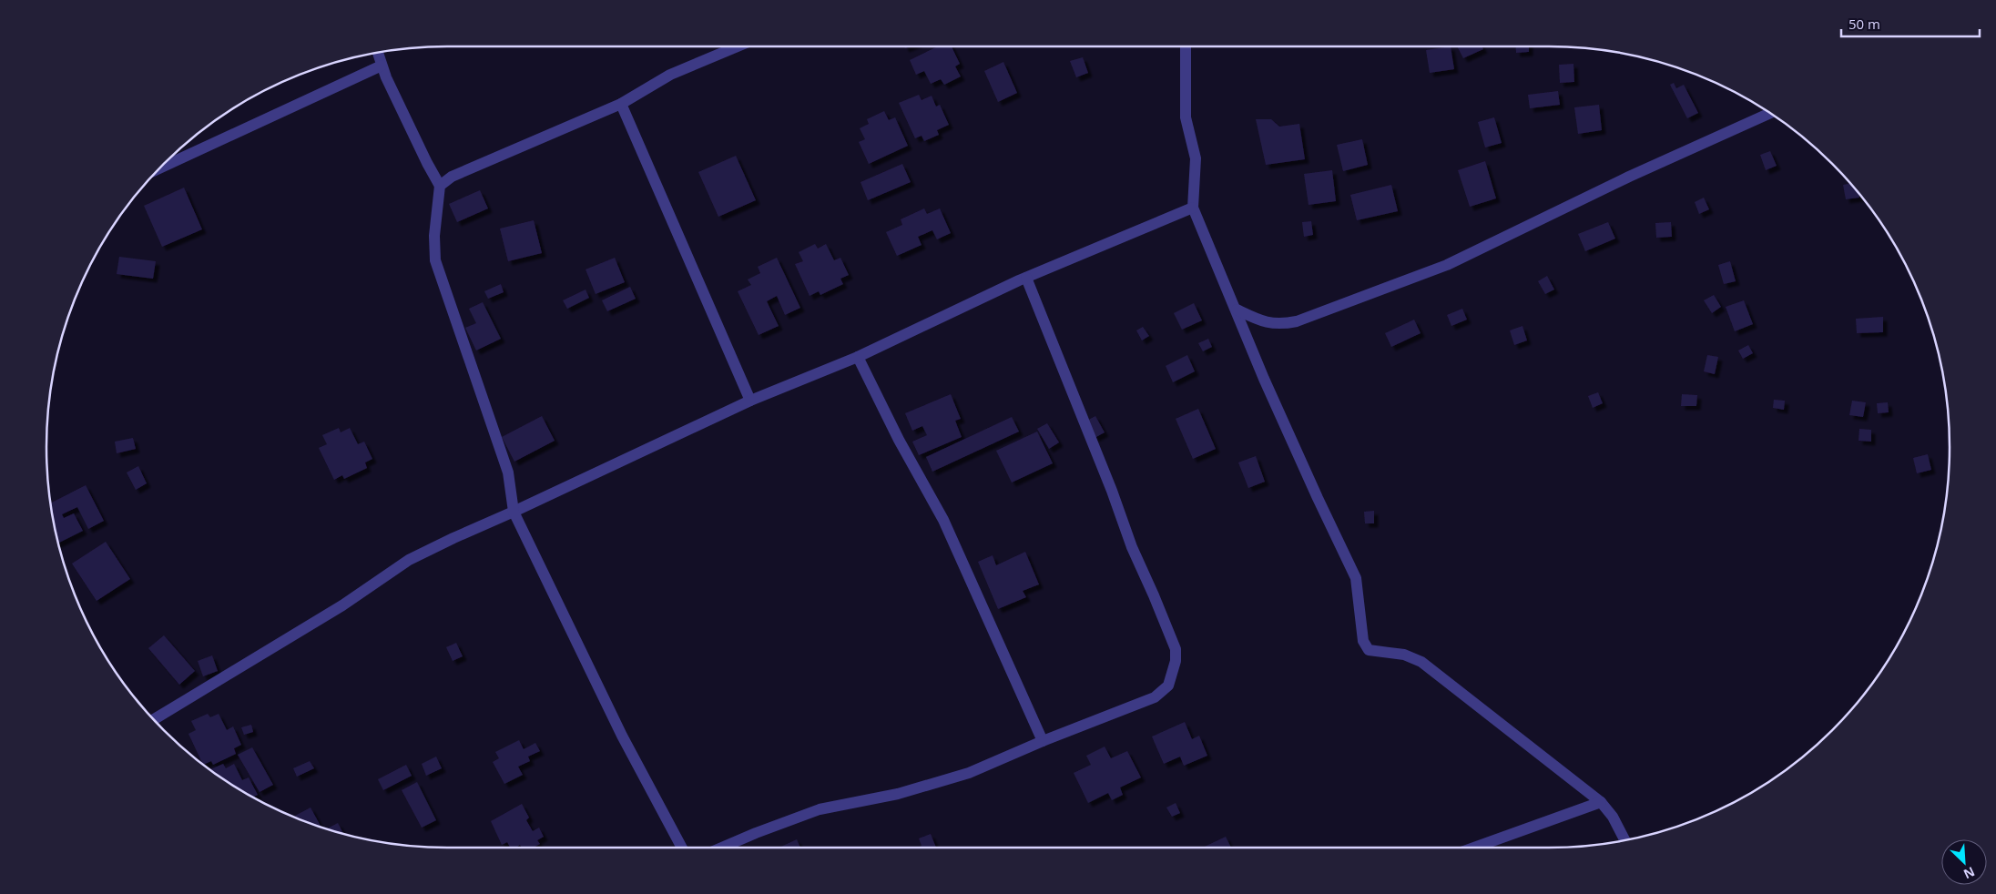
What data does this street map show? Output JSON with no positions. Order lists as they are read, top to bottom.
{
  "scale_bar": "50 m",
  "north": "bottom right"
}
